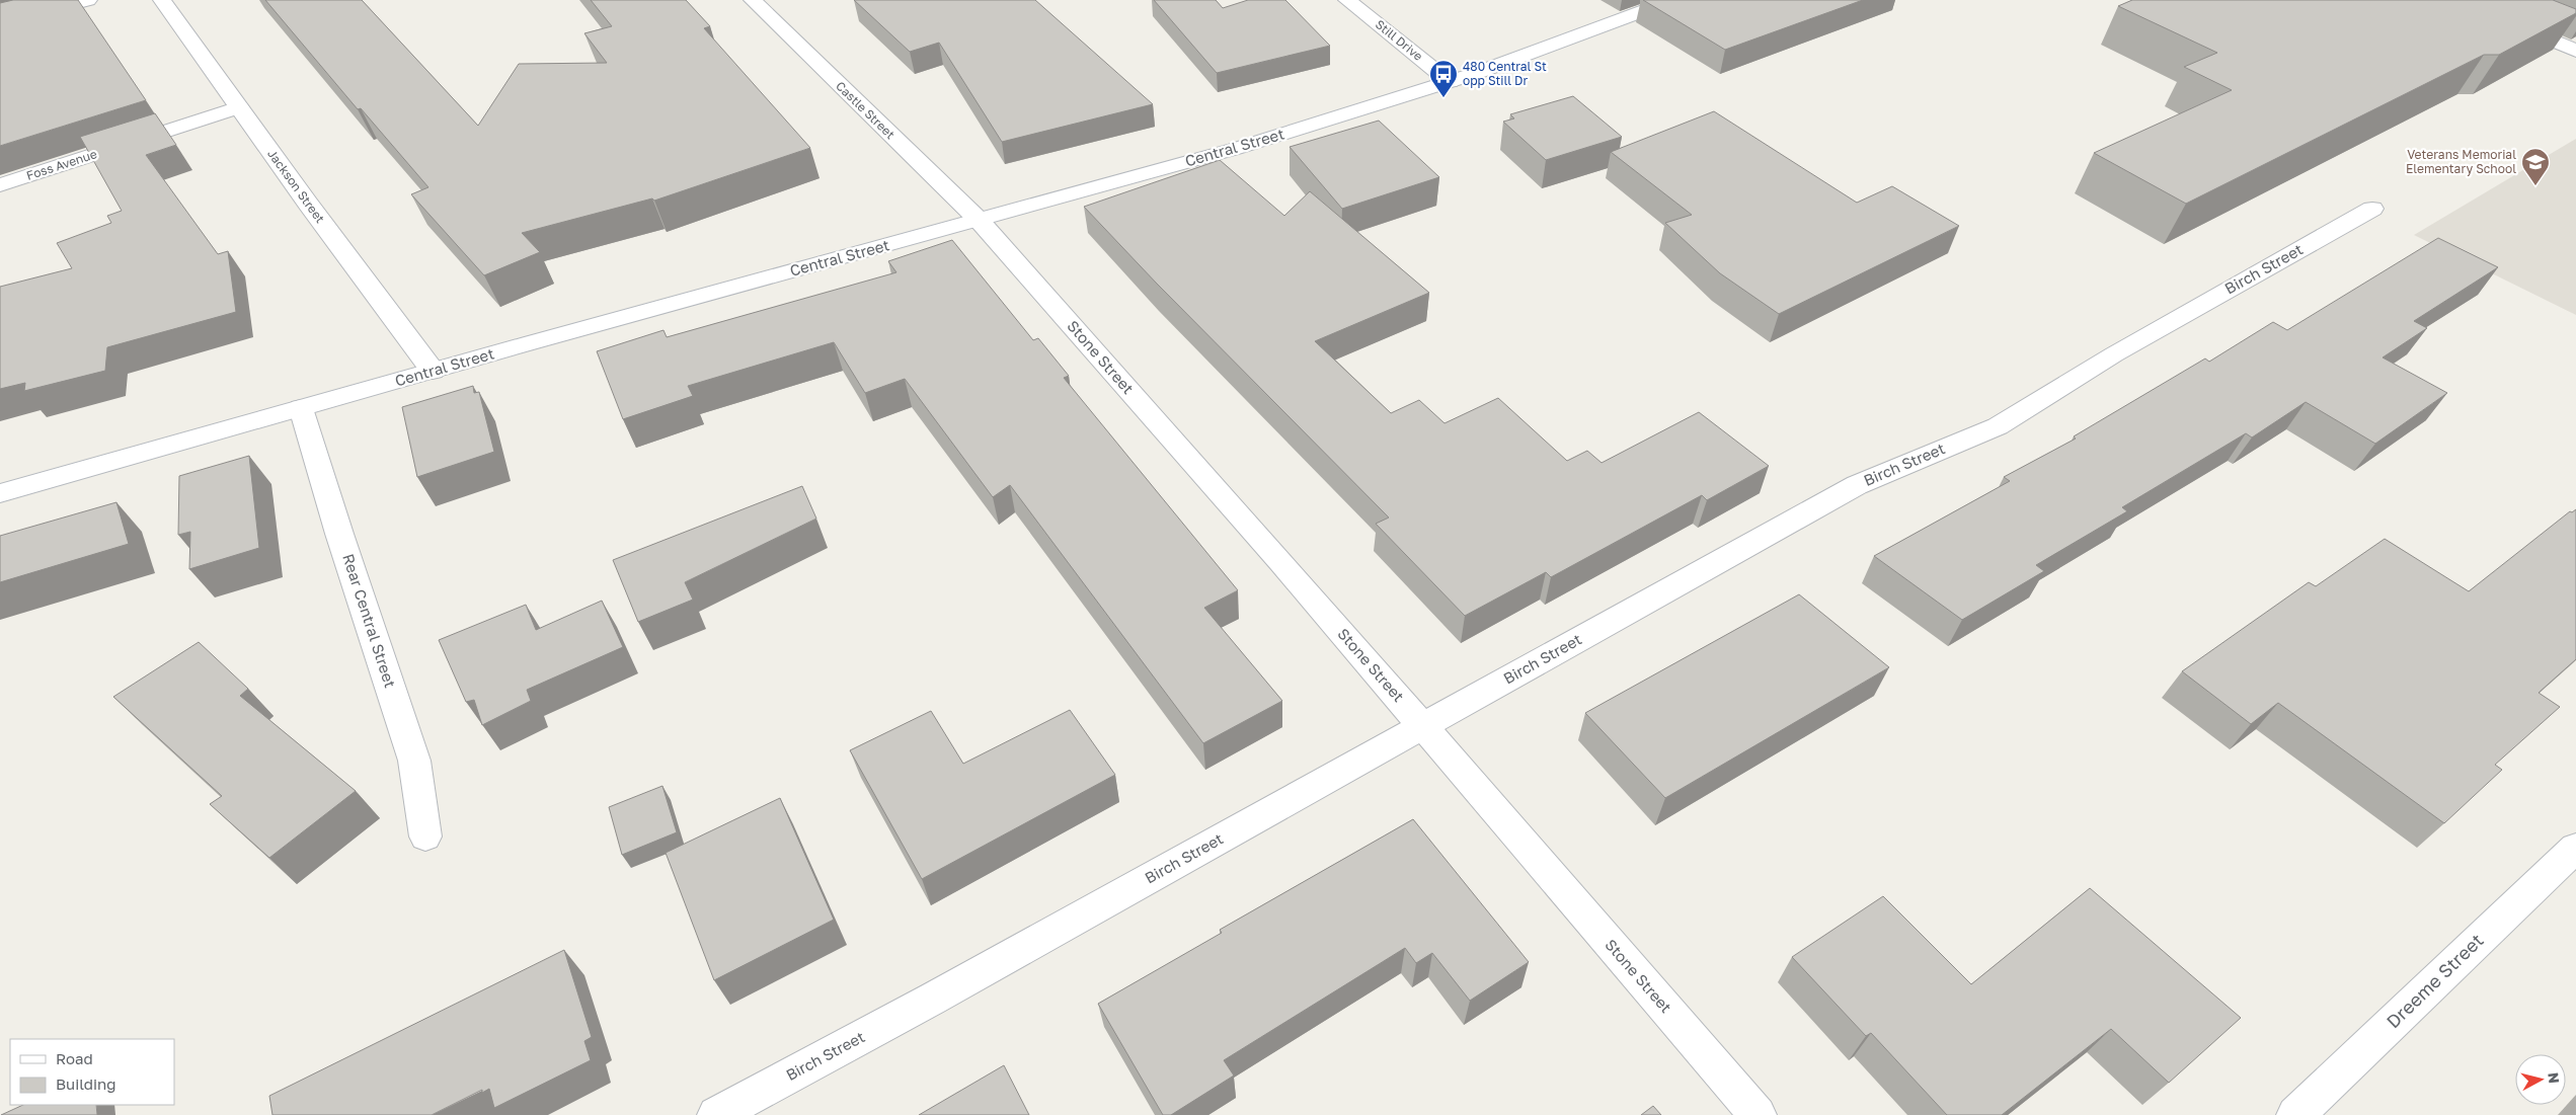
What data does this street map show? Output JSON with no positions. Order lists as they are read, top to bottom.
{
  "streets": {
    "street": [
      "Still Drive",
      "Castle Street",
      "Central Street",
      "Foss Avenue",
      "Jackson Street",
      "Birch Street",
      "Stone Street",
      "Rear Central Street",
      "Dreeme Street"
    ]
  },
  "crossings": [
    ["Still Drive", "Central Street"],
    ["Castle Street", "Central Street"],
    ["Castle Street", "Stone Street"],
    ["Central Street", "Jackson Street"],
    ["Central Street", "Stone Street"],
    ["Central Street", "Rear Central Street"],
    ["Foss Avenue", "Jackson Street"],
    ["Birch Street", "Stone Street"]
  ],
  "places": {
    "bus stop": ["480 Central St opp Still Dr"],
    "school or university": ["Veterans Memorial Elementary School"]
  },
  "legend": ["Road", "Building"],
  "north": "right"
}
